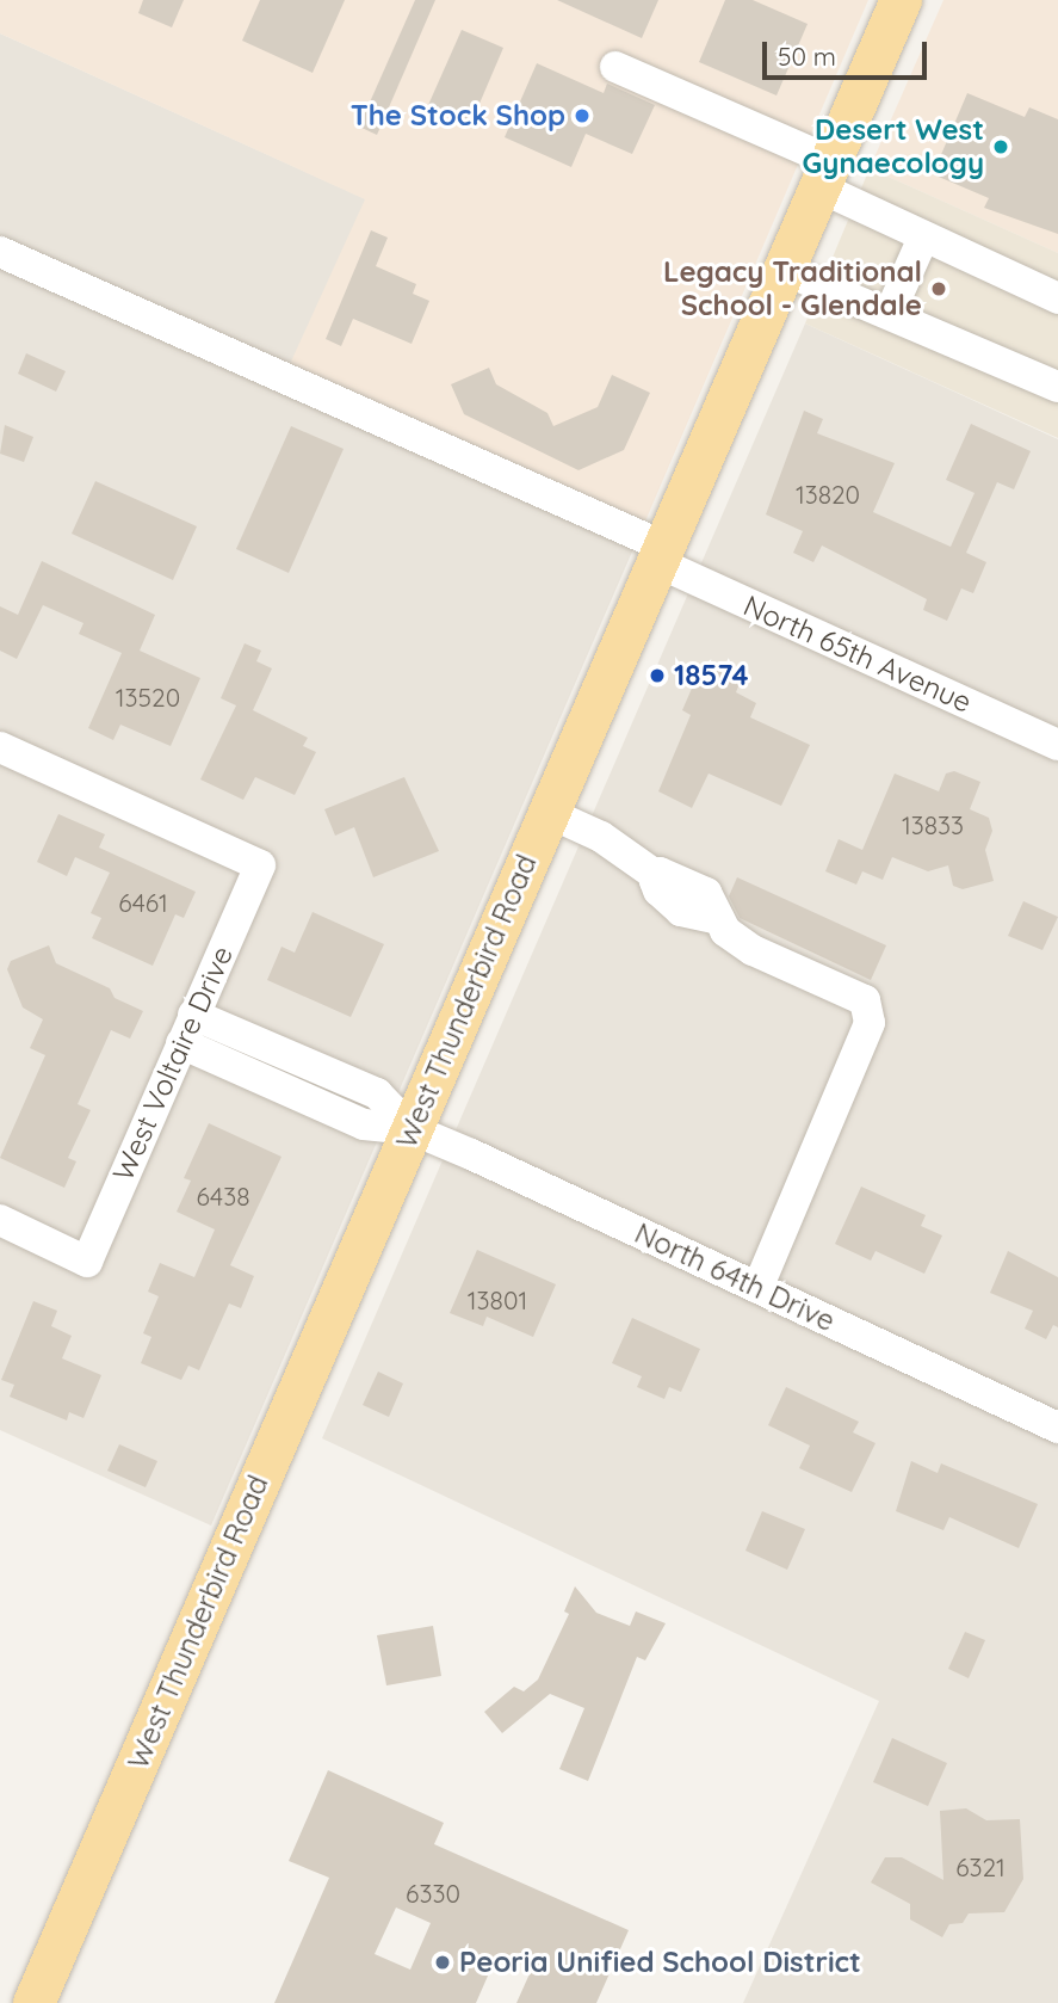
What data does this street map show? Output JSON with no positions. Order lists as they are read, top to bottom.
{
  "streets": {
    "main road": ["West Thunderbird Road"],
    "street": ["North 65th Avenue", "West Voltaire Drive", "North 64th Drive"]
  },
  "crossings": [
    ["North 65th Avenue", "West Thunderbird Road"],
    ["West Thunderbird Road", "North 64th Drive"],
    ["West Voltaire Drive", "North 64th Drive"]
  ],
  "places": [
    "The Stock Shop",
    "Desert West Gynaecology",
    "Legacy Traditional School - Glendale",
    "18574",
    "Peoria Unified School District"
  ],
  "house_numbers": [
    "13820",
    "13520",
    "13833",
    "6461",
    "6438",
    "13801",
    "6321",
    "6330"
  ],
  "scale_bar": "50 m"
}
